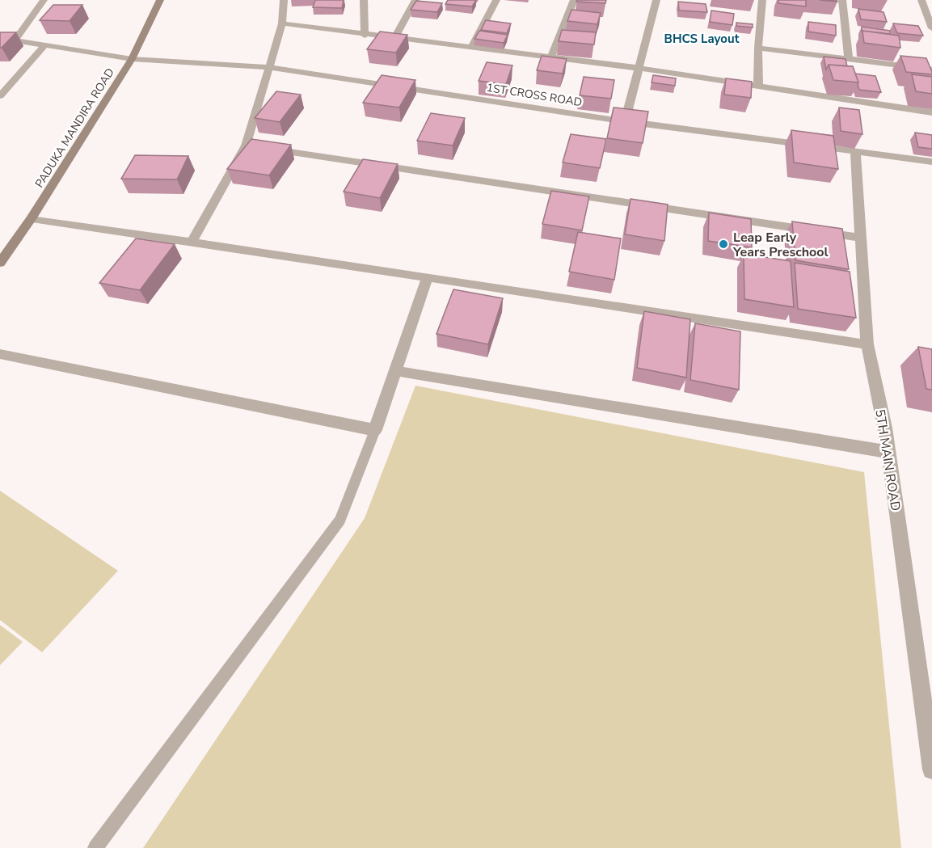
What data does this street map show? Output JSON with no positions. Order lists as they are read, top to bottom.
{
  "streets": {
    "street": ["1ST CROSS ROAD", "PADUKA MANDIRA ROAD", "5TH MAIN ROAD"]
  },
  "crossings": [
    ["1ST CROSS ROAD", "PADUKA MANDIRA ROAD"],
    ["1ST CROSS ROAD", "5TH MAIN ROAD"]
  ],
  "districts": ["BHCS Layout"],
  "places": ["Leap Early Years Preschool"]
}
